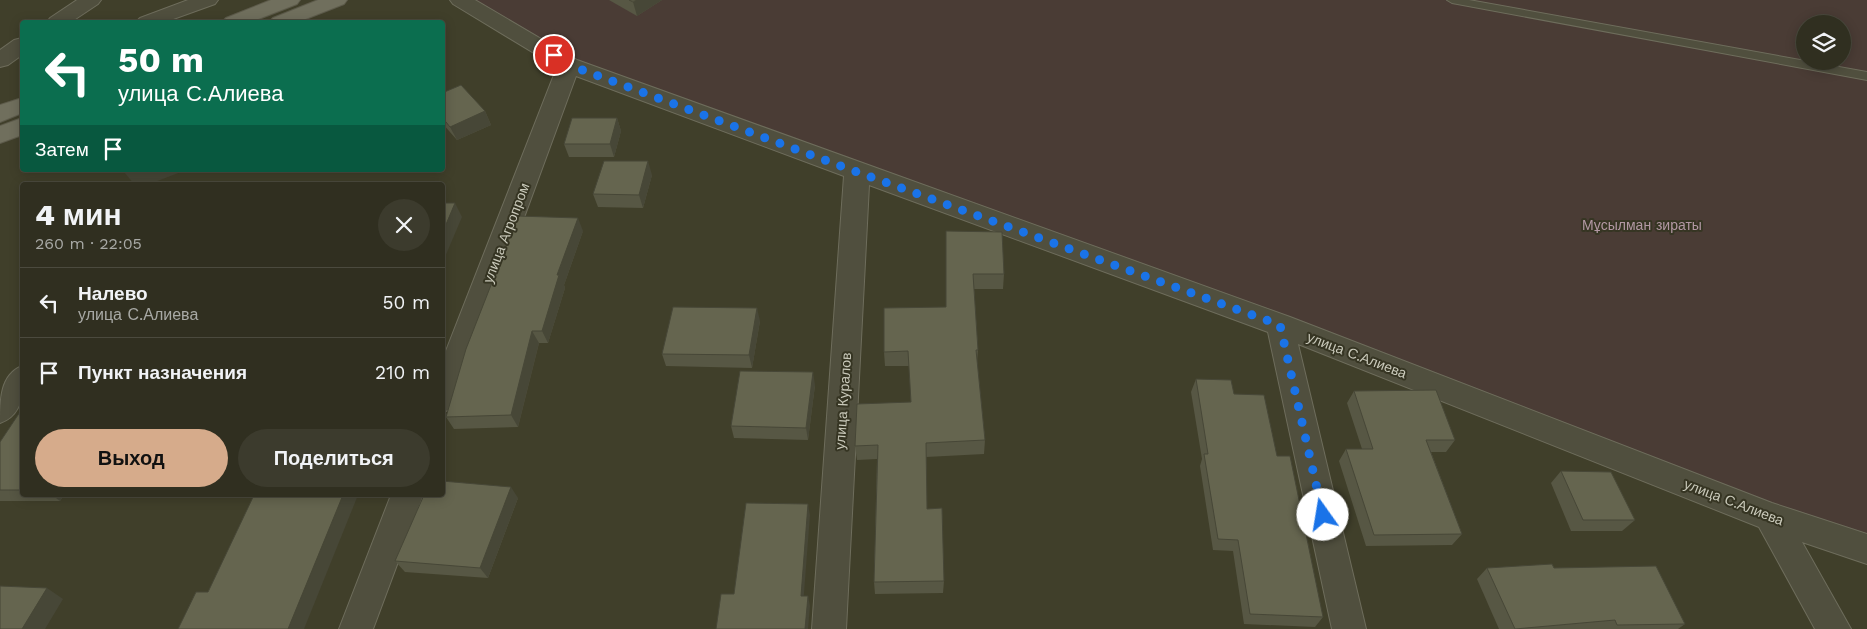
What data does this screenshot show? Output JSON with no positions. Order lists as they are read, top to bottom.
{
  "streets": {
    "street": ["улица Агропром", "улица С.Алиева", "улица Куралов"]
  },
  "crossings": [
    ["улица Агропром", "улица С.Алиева"],
    ["улица С.Алиева", "улица Куралов"]
  ],
  "parks": ["Мұсылман зираты"],
  "page": {
    "turn": ["50 m", "улица С.Алиева"],
    "then": "Затем",
    "heading": ["4 мин", "260 m · 22:05"],
    "list": [
      {
        "name": "Налево",
        "note": "улица С.Алиева",
        "value": "50 m"
      },
      {
        "name": "Пункт назначения",
        "value": "210 m"
      }
    ],
    "buttons": ["Выход", "Поделиться"]
  }
}
